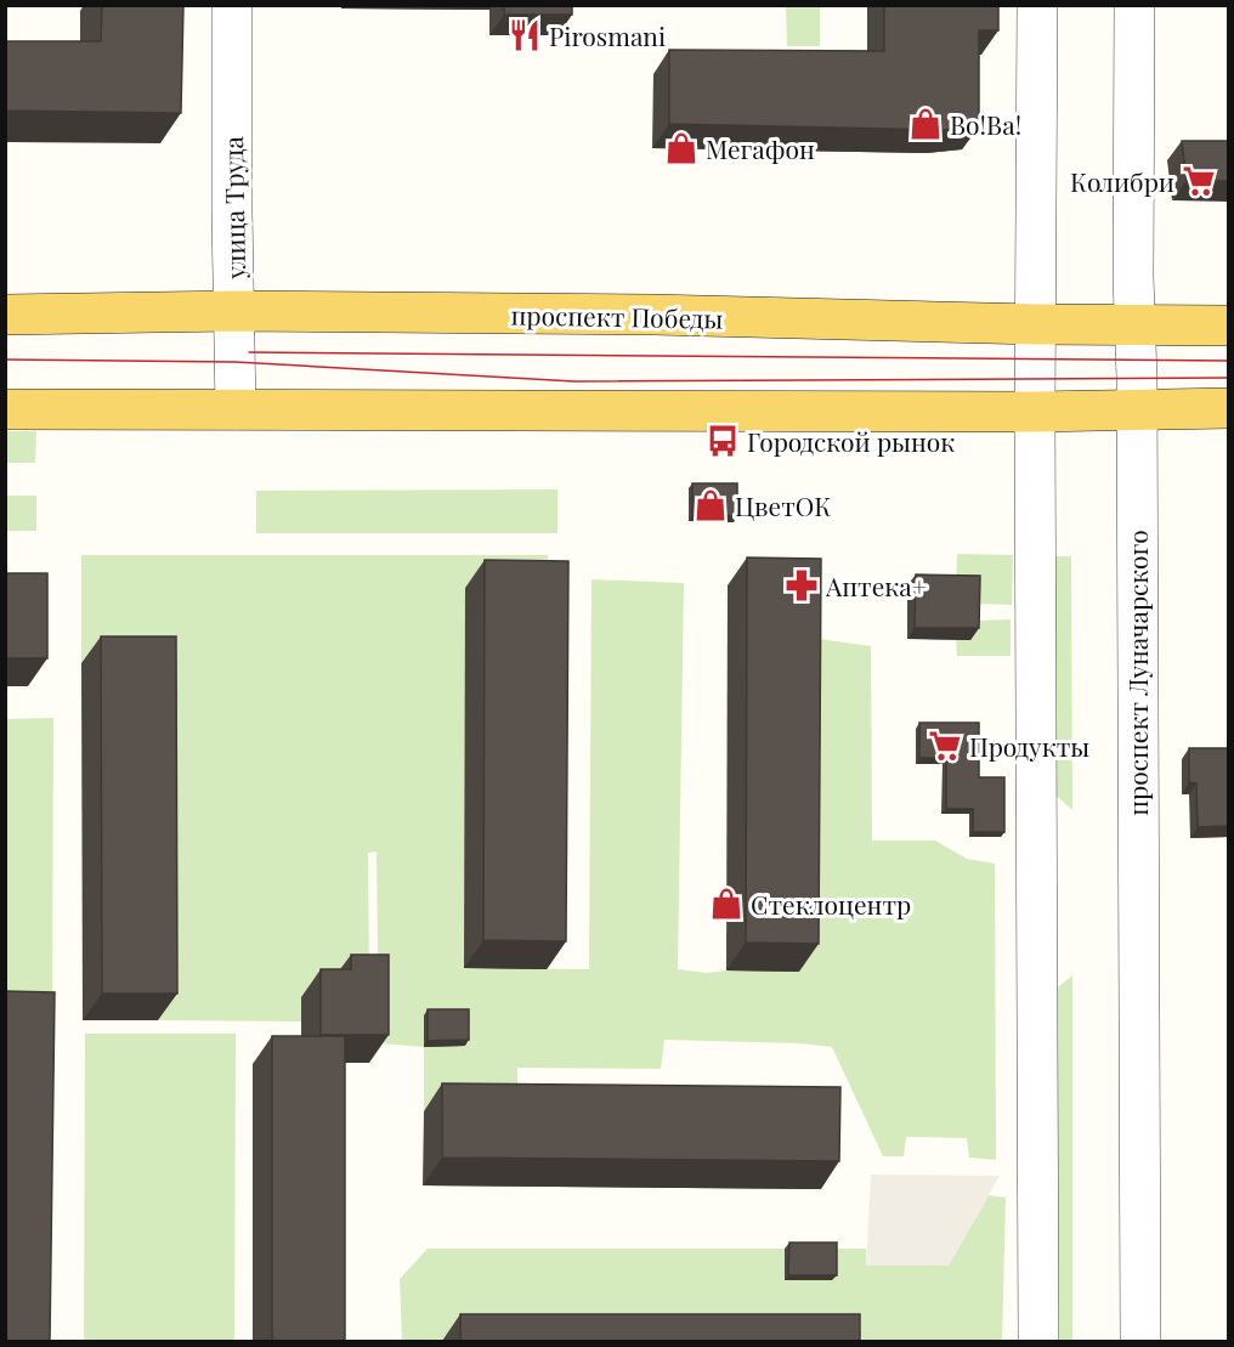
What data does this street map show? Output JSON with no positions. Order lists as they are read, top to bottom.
{
  "streets": {
    "main road": ["проспект Победы"],
    "street": ["улица Труда", "проспект Луначарского"]
  },
  "crossings": [
    ["улица Труда", "проспект Победы"],
    ["проспект Победы", "проспект Луначарского"]
  ],
  "places": {
    "restaurant": ["Pirosmani"],
    "shop": [
      "Во!Ва!",
      "Мегафон",
      "ЦветОК",
      "Стеклоцентр"
    ],
    "supermarket": ["Колибри", "Продукты"],
    "bus stop": ["Городской рынок"],
    "pharmacy": ["Аптека+"]
  }
}
